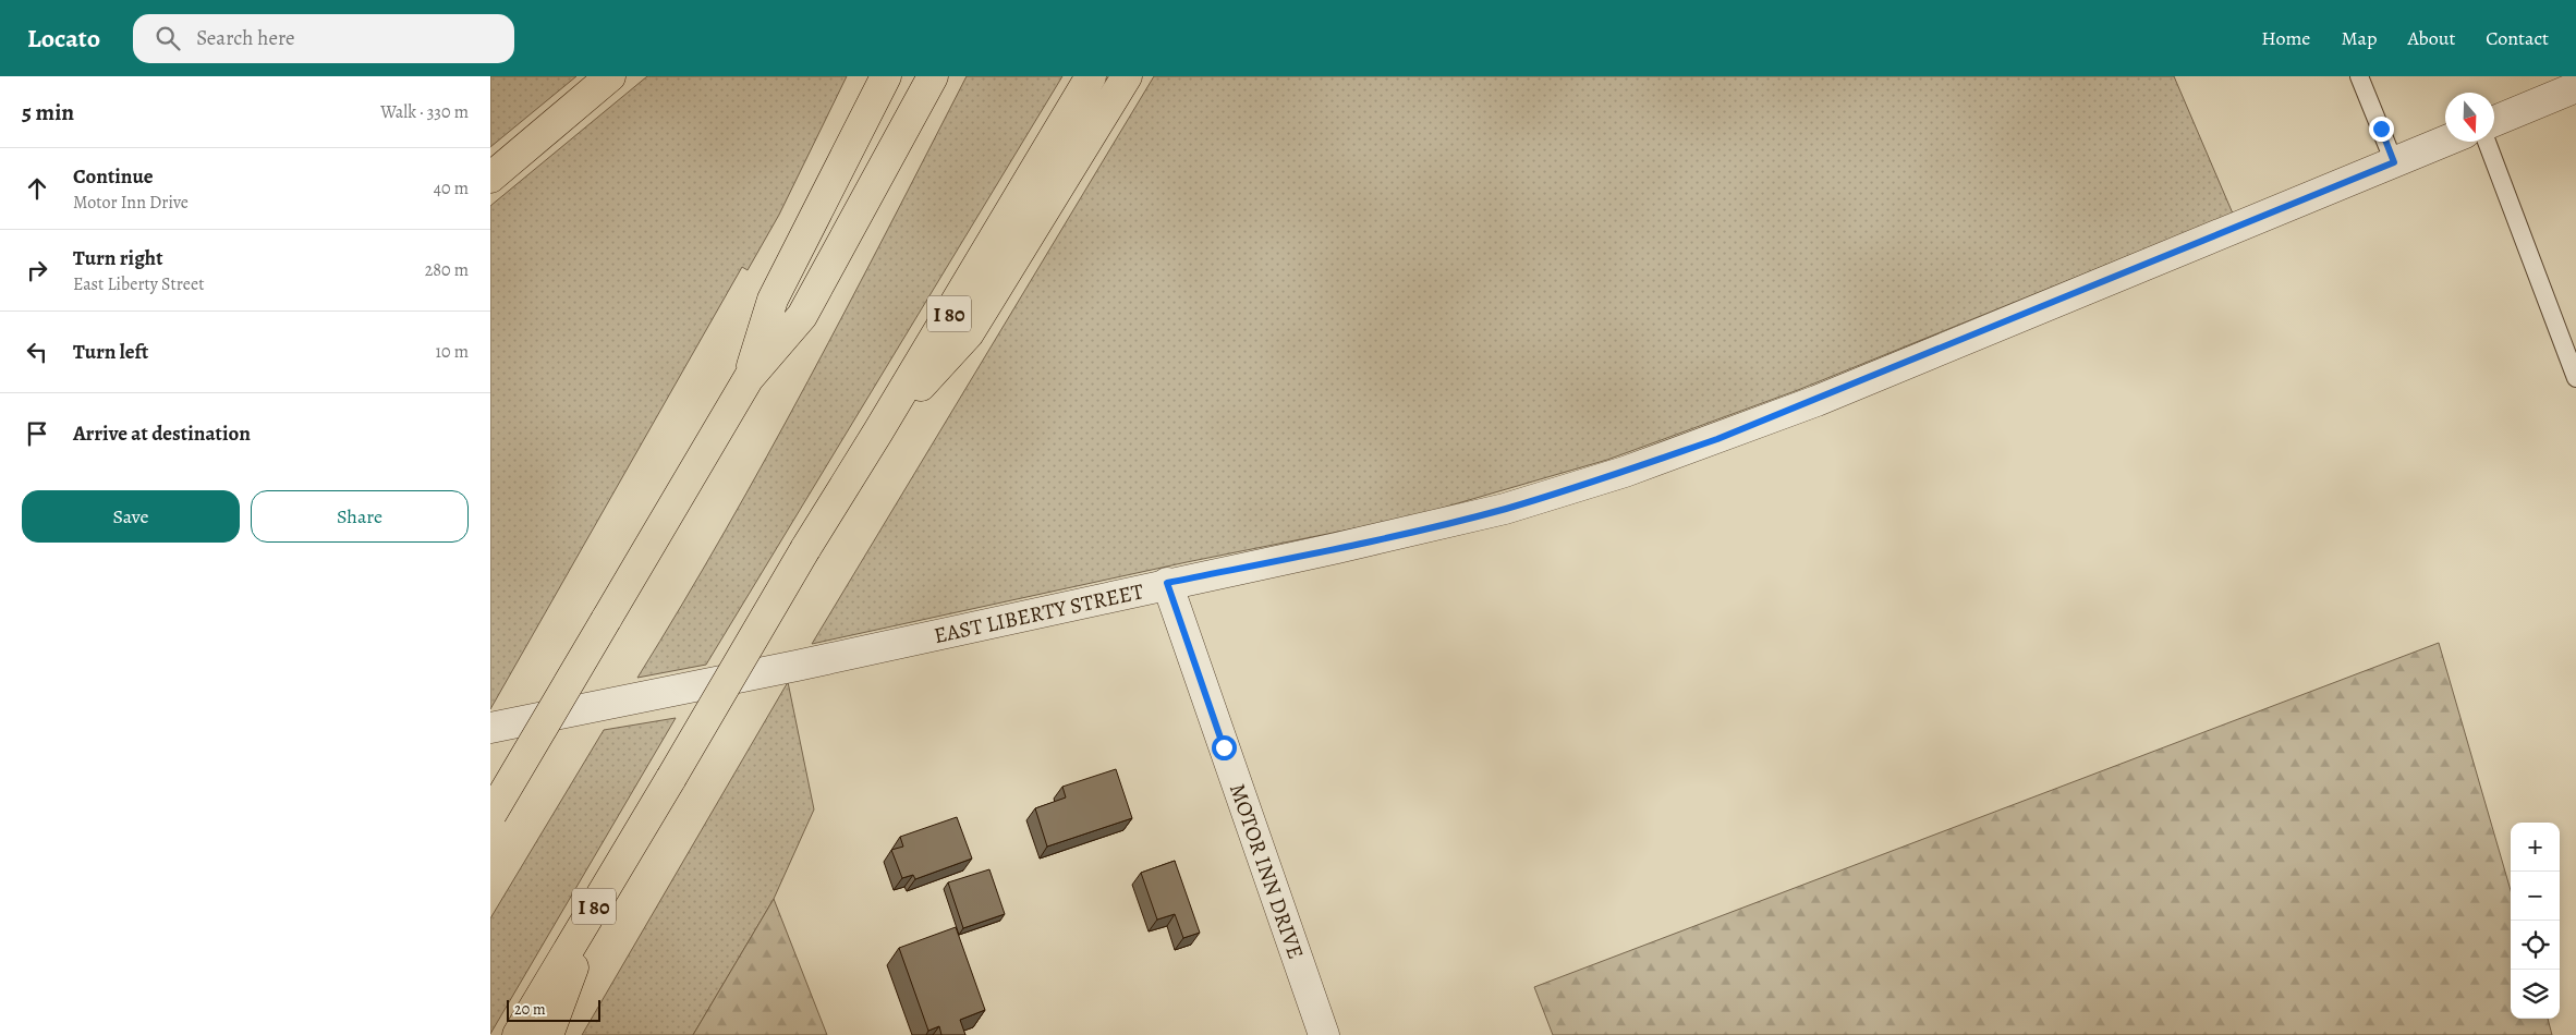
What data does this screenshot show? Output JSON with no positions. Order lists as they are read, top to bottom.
{
  "streets": {
    "highway": ["I 80"],
    "street": ["EAST LIBERTY STREET", "MOTOR INN DRIVE"]
  },
  "crossings": [
    ["EAST LIBERTY STREET", "MOTOR INN DRIVE"]
  ],
  "scale_bar": "20 m",
  "north": "bottom",
  "page": {
    "header": "Locato",
    "search": "Search here",
    "nav": [
      "Home",
      "Map",
      "About",
      "Contact"
    ],
    "heading": ["5 min", "Walk · 330 m"],
    "list": [
      ["Continue", "Motor Inn Drive", "40 m"],
      ["Turn right", "East Liberty Street", "280 m"],
      ["Turn left", "10 m"],
      "Arrive at destination"
    ],
    "buttons": ["Save", "Share"],
    "map_buttons": ["+", "−"],
    "scale": "20 m"
  }
}
